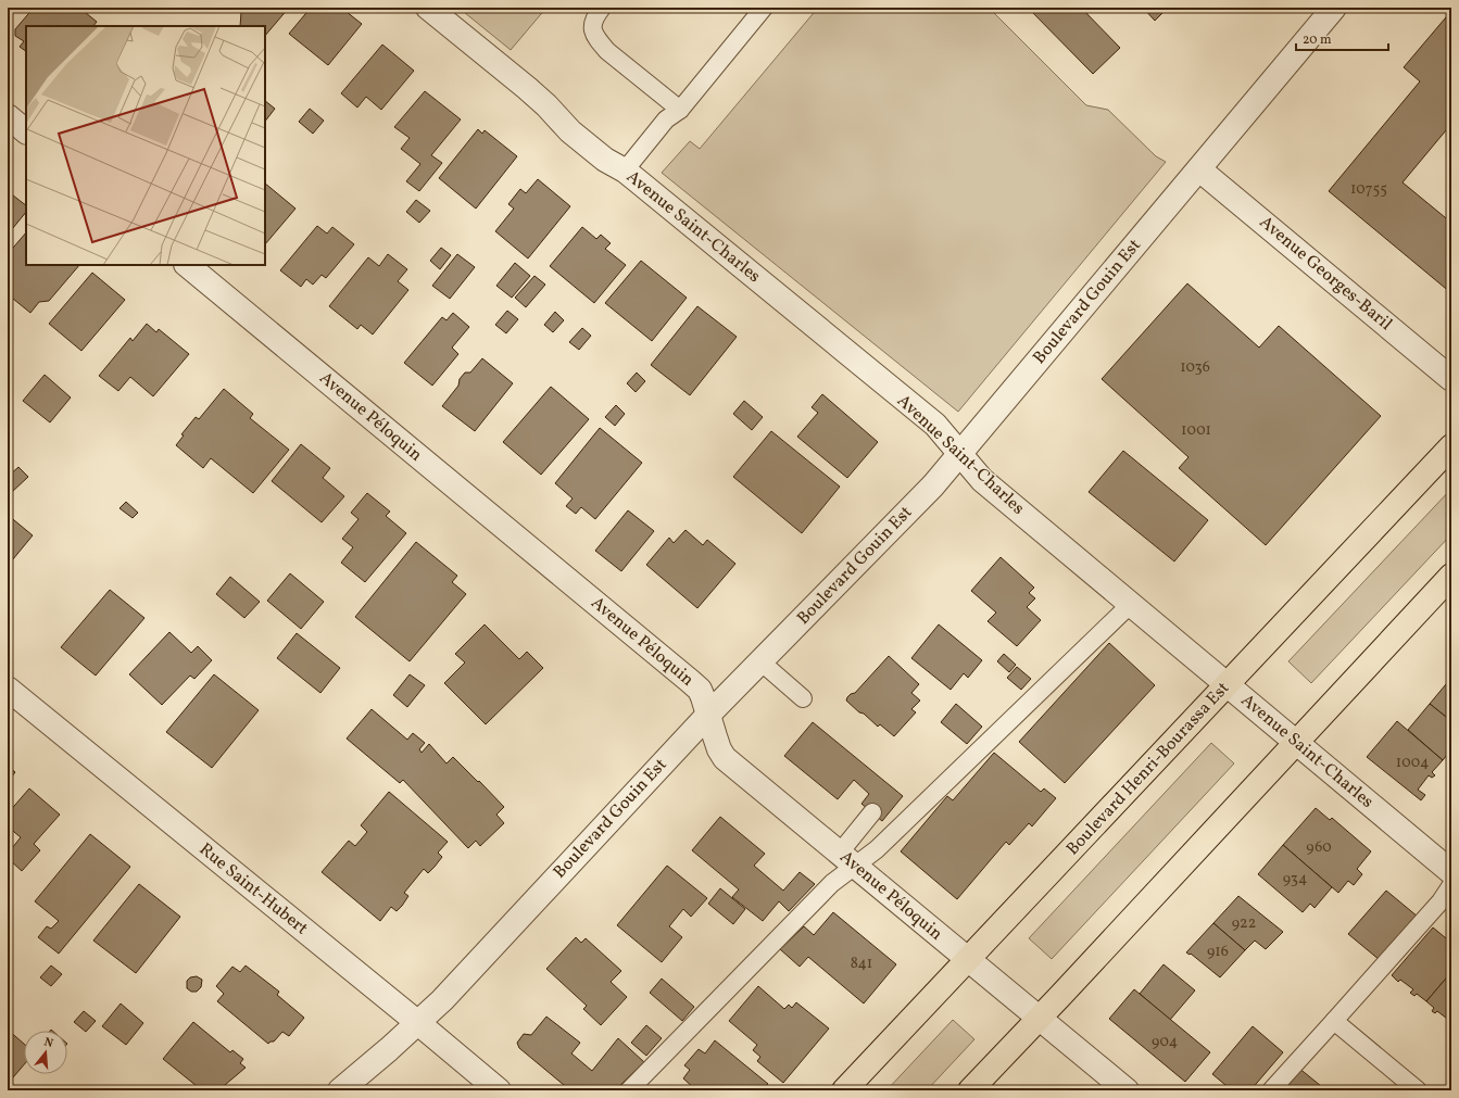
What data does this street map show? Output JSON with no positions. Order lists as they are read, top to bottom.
{
  "streets": {
    "main road": ["Boulevard Henri-Bourassa Est"],
    "street": [
      "Avenue Saint-Charles",
      "Avenue Georges-Baril",
      "Boulevard Gouin Est",
      "Avenue Péloquin",
      "Rue Saint-Hubert"
    ]
  },
  "crossings": [
    ["Avenue Saint-Charles", "Boulevard Gouin Est"],
    ["Avenue Saint-Charles", "Boulevard Henri-Bourassa Est"],
    ["Avenue Georges-Baril", "Boulevard Gouin Est"],
    ["Boulevard Gouin Est", "Avenue Péloquin"],
    ["Boulevard Gouin Est", "Rue Saint-Hubert"],
    ["Avenue Péloquin", "Boulevard Henri-Bourassa Est"]
  ],
  "house_numbers": [
    "10755",
    "1036",
    "1001",
    "1004",
    "960",
    "934",
    "922",
    "916",
    "841",
    "904"
  ],
  "scale_bar": "20 m",
  "north": "top"
}
